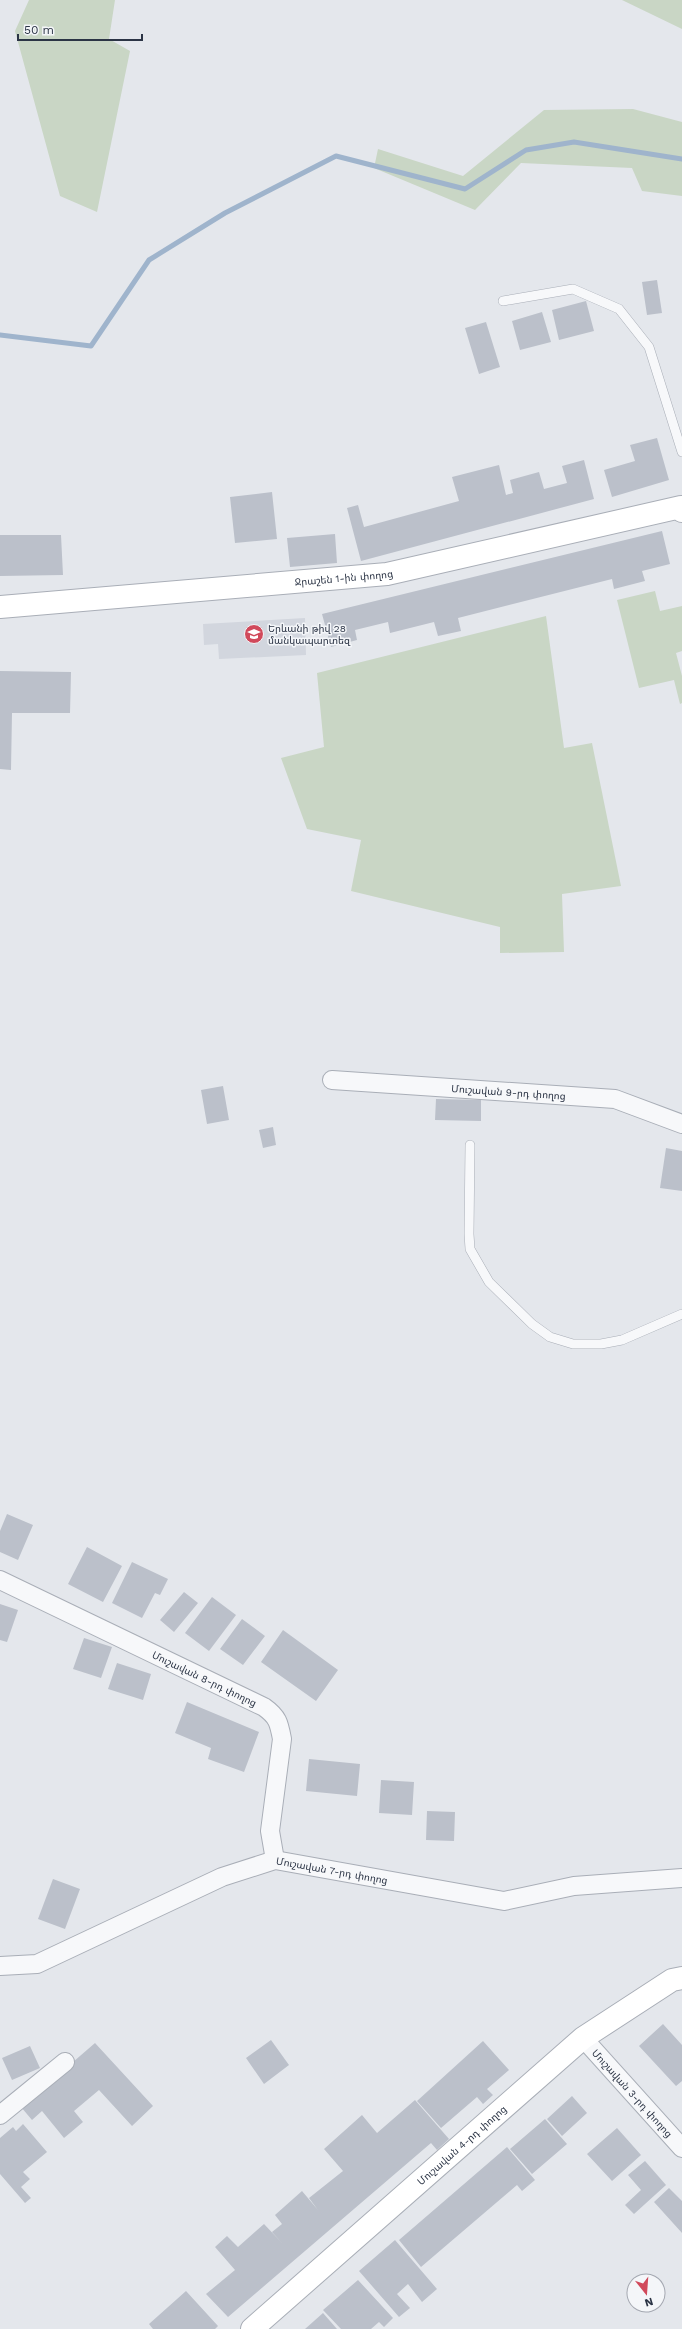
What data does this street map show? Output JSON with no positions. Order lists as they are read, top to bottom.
{
  "streets": {
    "street": [
      "Ջրաշեն 1-ին փողոց",
      "Մուշավան 9-րդ փողոց",
      "Մուշավան 8-րդ փողոց",
      "Մուշավան 7-րդ փողոց",
      "Մուշավան 3-րդ փողոց",
      "Մուշավան 4-րդ փողոց"
    ]
  },
  "crossings": [
    ["Մուշավան 8-րդ փողոց", "Մուշավան 7-րդ փողոց"],
    ["Մուշավան 3-րդ փողոց", "Մուշավան 4-րդ փողոց"]
  ],
  "places": {
    "school or university": ["Երևանի թիվ 28 մանկապարտեզ"]
  },
  "scale_bar": "50 m",
  "north": "bottom"
}
